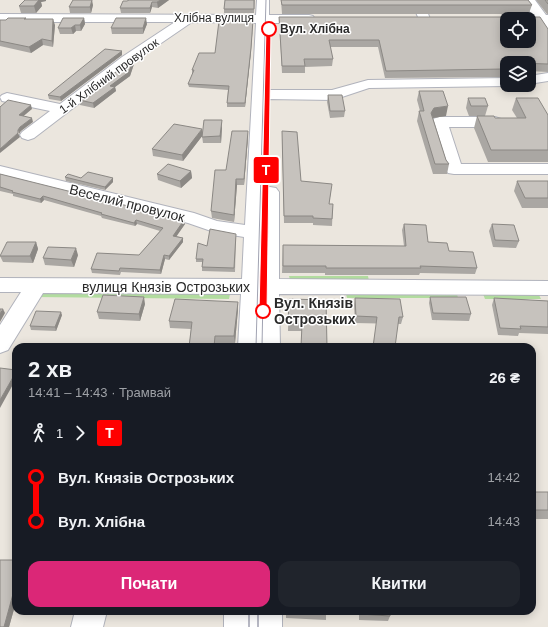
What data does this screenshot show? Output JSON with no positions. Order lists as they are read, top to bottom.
{
  "streets": {
    "street": [
      "Хлібна вулиця",
      "1-й Хлібний провулок",
      "Веселий провулок",
      "вулиця Князів Острозьких"
    ]
  },
  "crossings": [
    ["Хлібна вулиця", "1-й Хлібний провулок"]
  ],
  "places": ["Вул. Хлібна", "Вул. Князів Острозьких"],
  "lines": ["tram line Т"],
  "page": {
    "on_map": "Т",
    "heading": ["2 хв", "14:41 – 14:43 · Трамвай", "26 ₴"],
    "legs": ["1", "Т"],
    "list": [
      {
        "name": "Вул. Князів Острозьких",
        "value": "14:42"
      },
      {
        "name": "Вул. Хлібна",
        "value": "14:43"
      }
    ],
    "buttons": ["Почати", "Квитки"]
  }
}
